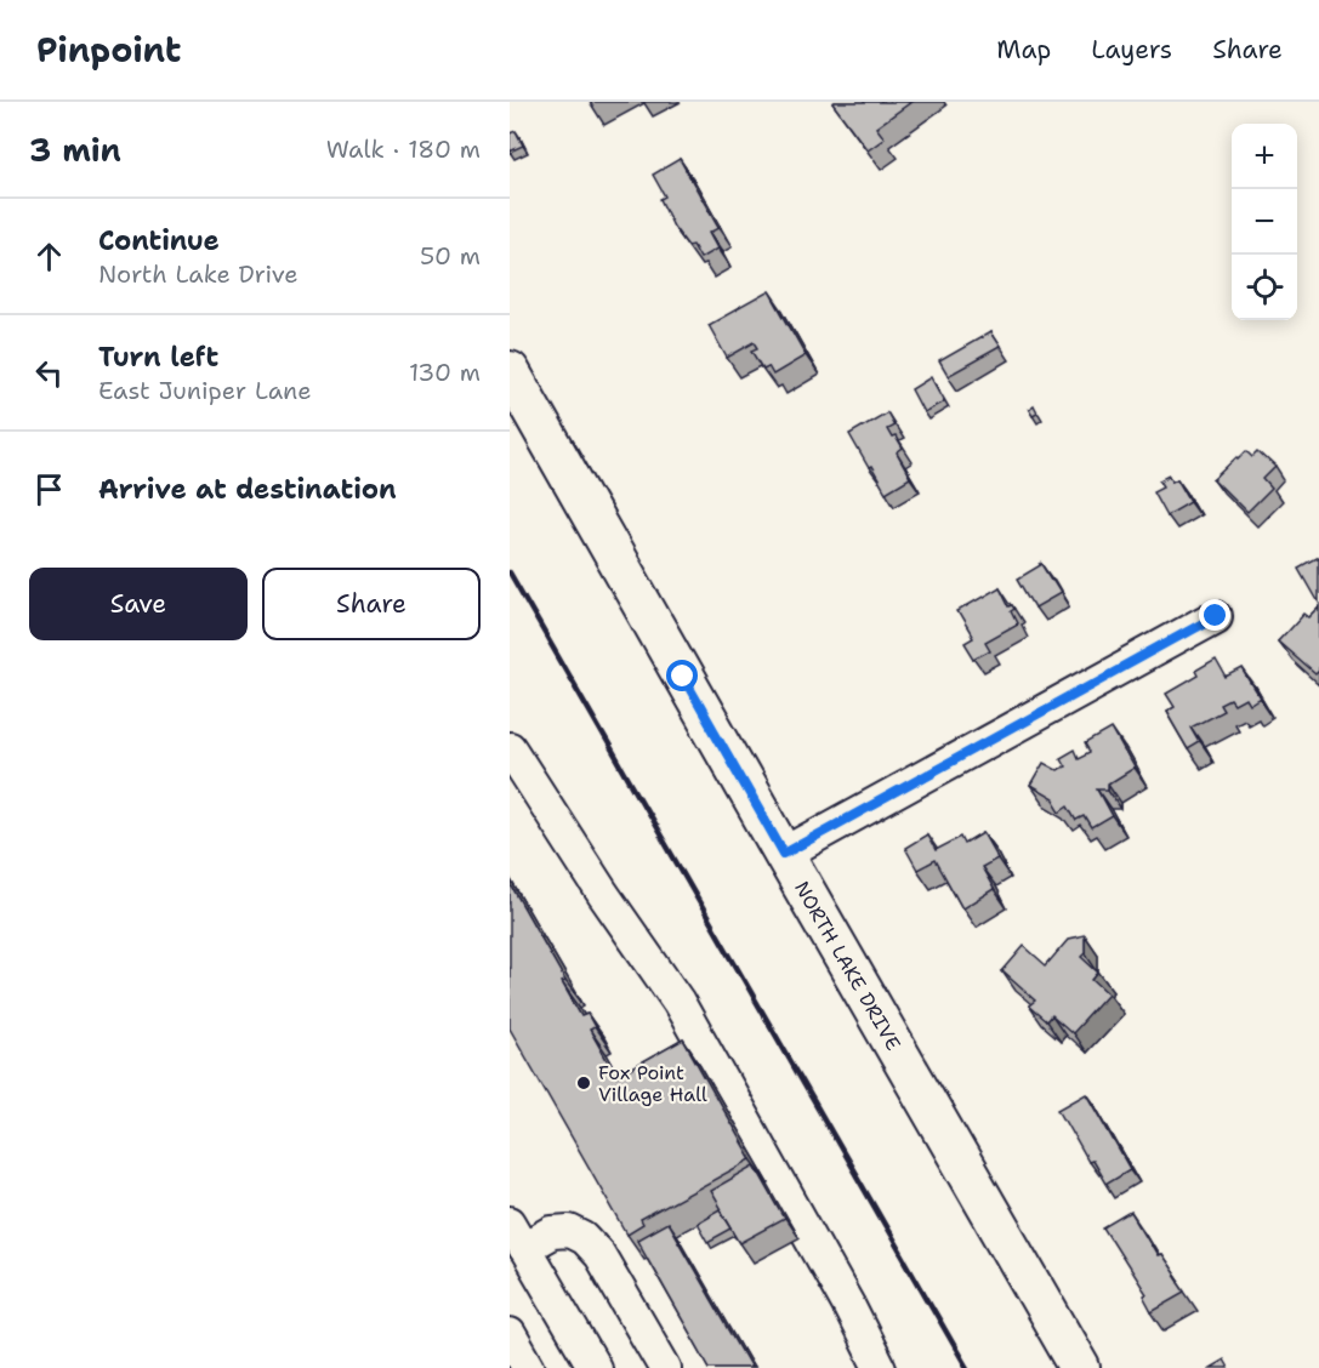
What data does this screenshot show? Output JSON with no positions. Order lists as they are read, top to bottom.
{
  "streets": {
    "main road": ["NORTH LAKE DRIVE"]
  },
  "places": ["Fox Point Village Hall"],
  "page": {
    "header": "Pinpoint",
    "nav": ["Map", "Layers", "Share"],
    "heading": ["3 min", "Walk · 180 m"],
    "map_buttons": ["+", "−"],
    "list": [
      ["Continue", "North Lake Drive", "50 m"],
      ["Turn left", "East Juniper Lane", "130 m"],
      "Arrive at destination"
    ],
    "buttons": ["Save", "Share"]
  }
}
